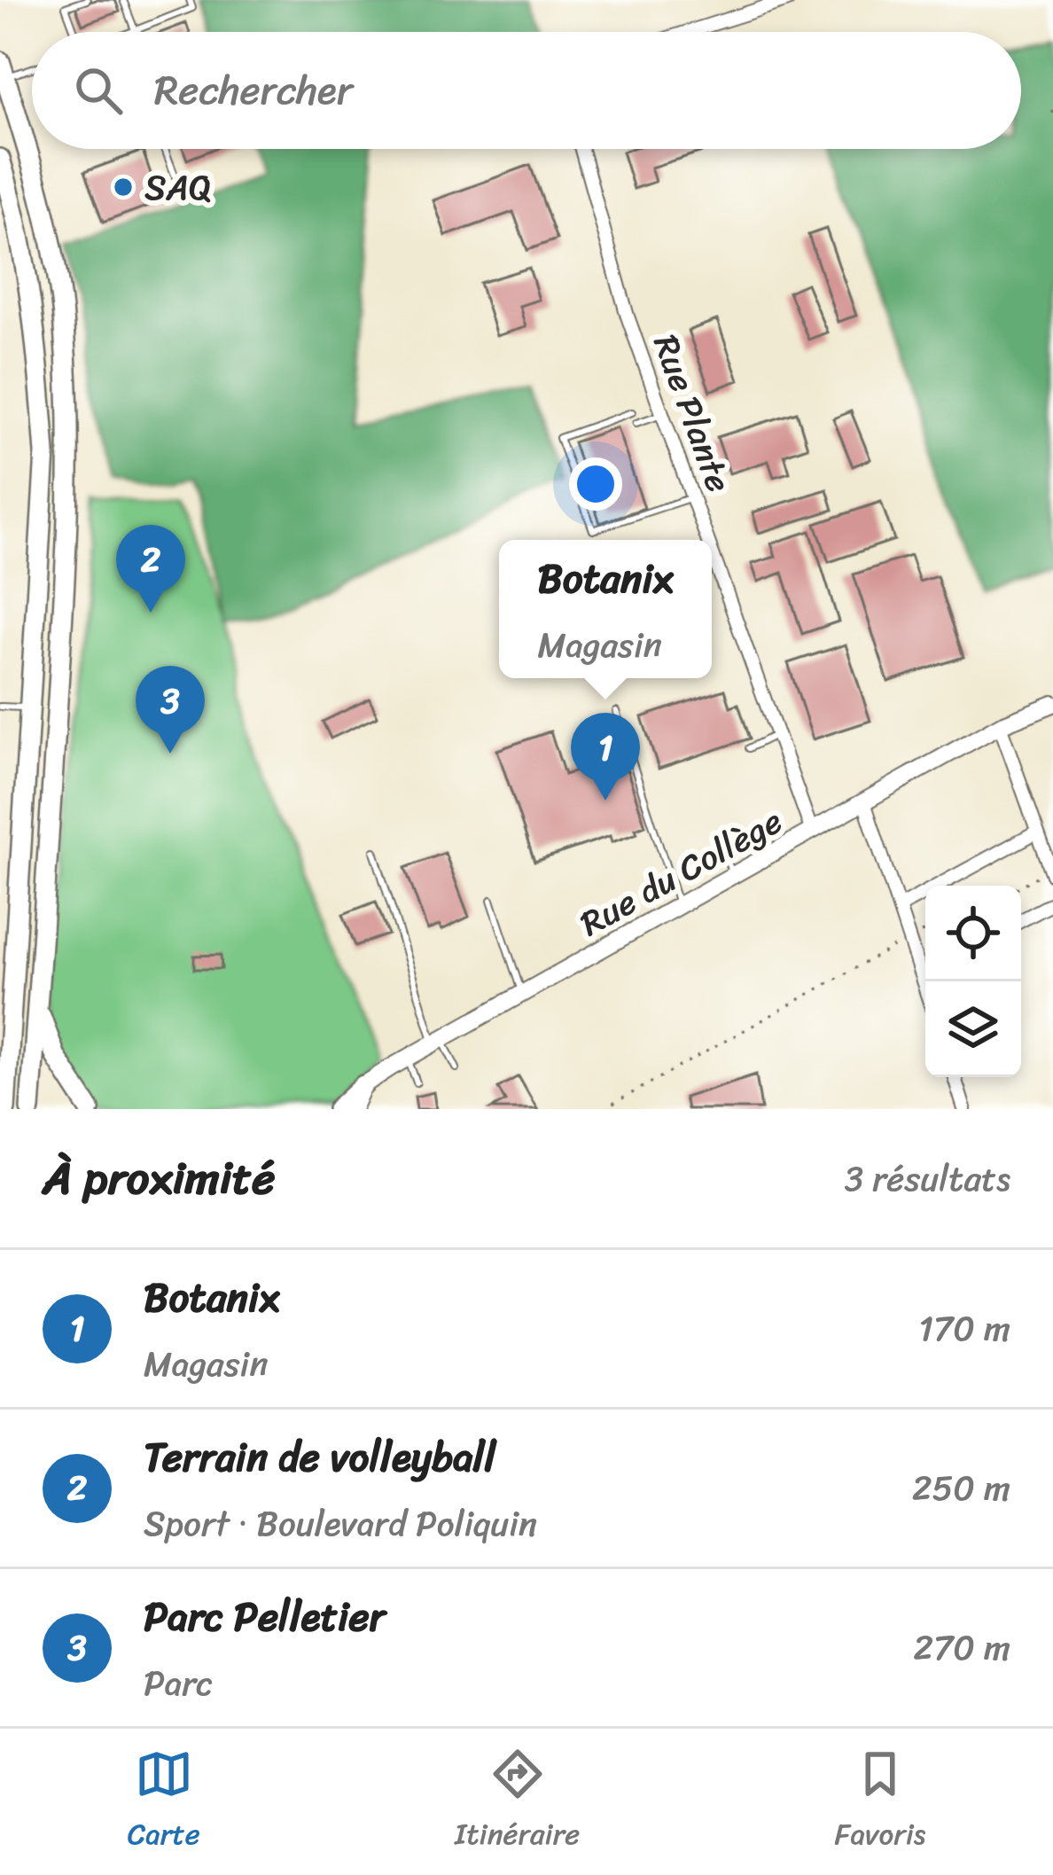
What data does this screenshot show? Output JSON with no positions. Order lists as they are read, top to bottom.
{
  "streets": {
    "street": ["Rue Plante", "Rue du Collège"]
  },
  "crossings": [
    ["Rue Plante", "Rue du Collège"]
  ],
  "places": ["SAQ"],
  "page": {
    "search": "Rechercher",
    "pins": ["2", "3", "1"],
    "popup": ["Botanix", "Magasin"],
    "heading": ["À proximité", "3 résultats"],
    "list": [
      {
        "mark": "1",
        "name": "Botanix",
        "note": "Magasin",
        "value": "170 m"
      },
      {
        "mark": "2",
        "name": "Terrain de volleyball",
        "note": "Sport · Boulevard Poliquin",
        "value": "250 m"
      },
      {
        "mark": "3",
        "name": "Parc Pelletier",
        "note": "Parc",
        "value": "270 m"
      }
    ],
    "nav": ["Carte", "Itinéraire", "Favoris"]
  }
}
